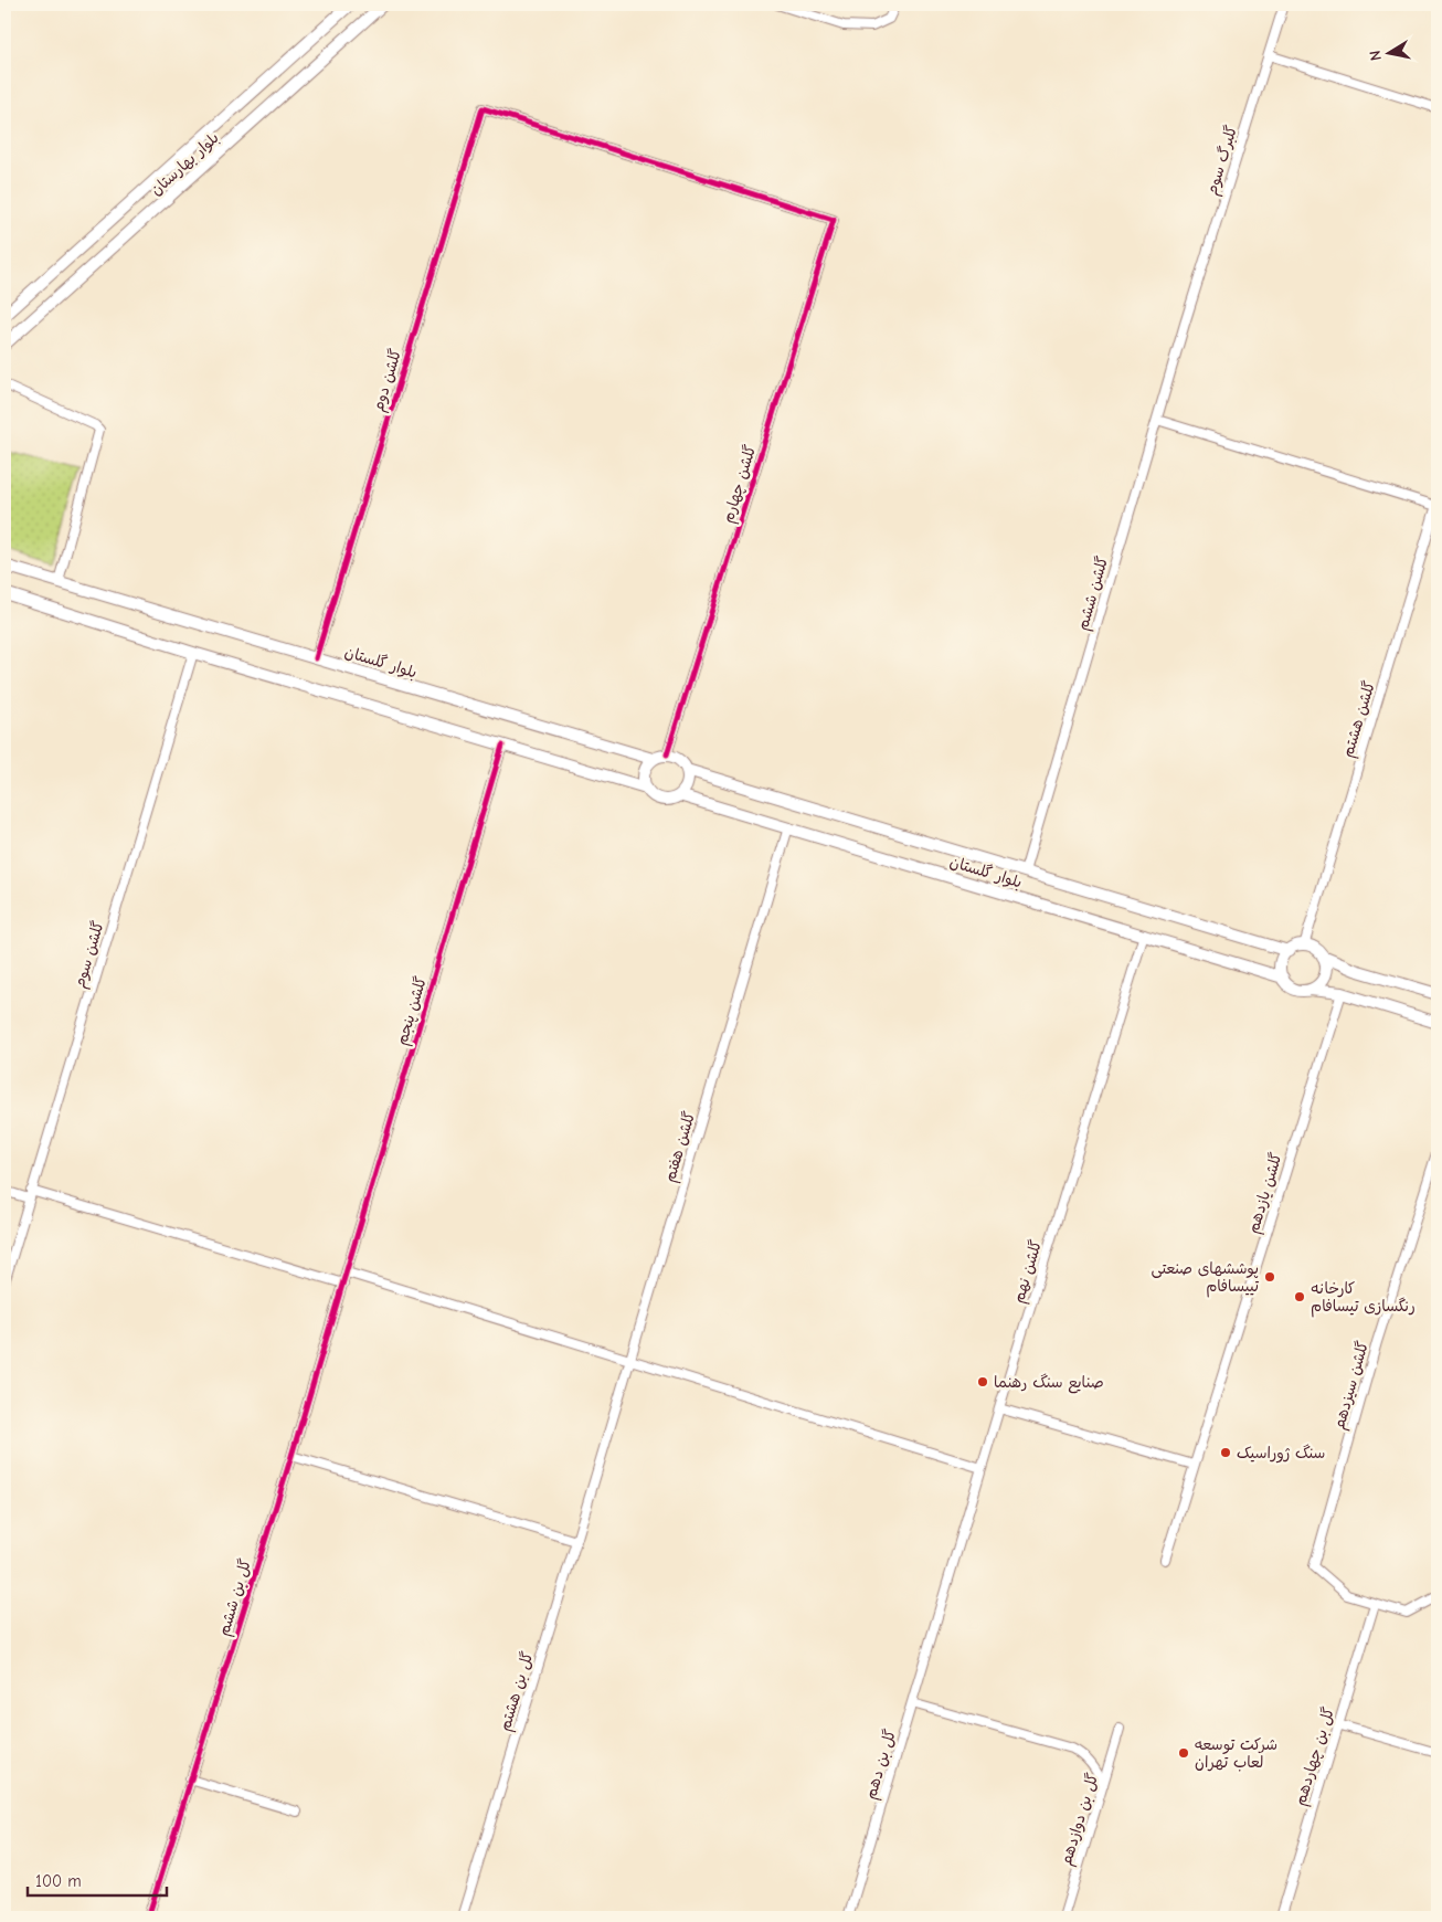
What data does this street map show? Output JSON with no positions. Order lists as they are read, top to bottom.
{
  "streets": {
    "street": [
      "گلبرگ سوم",
      "بلوار بهارستان",
      "گلشن دوم",
      "گلشن چهارم",
      "گلشن ششم",
      "بلوار گلستان",
      "گلشن هشتم",
      "گلشن سوم",
      "گلشن پنجم",
      "گلشن هفتم",
      "گلشن یازدهم",
      "گلشن نهم",
      "گلشن سیزدهم",
      "گل بن ششم",
      "گل بن هشتم",
      "گل بن چهاردهم",
      "گل بن دهم",
      "گل بن دوازدهم"
    ]
  },
  "crossings": [
    ["گلبرگ سوم", "گلشن ششم"],
    ["گلشن دوم", "گلشن چهارم"],
    ["گلشن دوم", "بلوار گلستان"],
    ["گلشن چهارم", "بلوار گلستان"],
    ["گلشن ششم", "بلوار گلستان"],
    ["بلوار گلستان", "گلشن هشتم"],
    ["بلوار گلستان", "گلشن هفتم"],
    ["بلوار گلستان", "گلشن نهم"],
    ["گلشن پنجم", "گل بن ششم"],
    ["گلشن هفتم", "گل بن هشتم"],
    ["گلشن نهم", "گل بن دهم"],
    ["گلشن سیزدهم", "گل بن چهاردهم"]
  ],
  "places": [
    "پوششهای صنعتی تییسافام",
    "کارخانه رنگسازی تیسافام",
    "صنایع سنگ رهنما",
    "سنگ ژوراسیک",
    "شرکت توسعه لعاب تهران"
  ],
  "scale_bar": "100 m",
  "north": "left"
}
